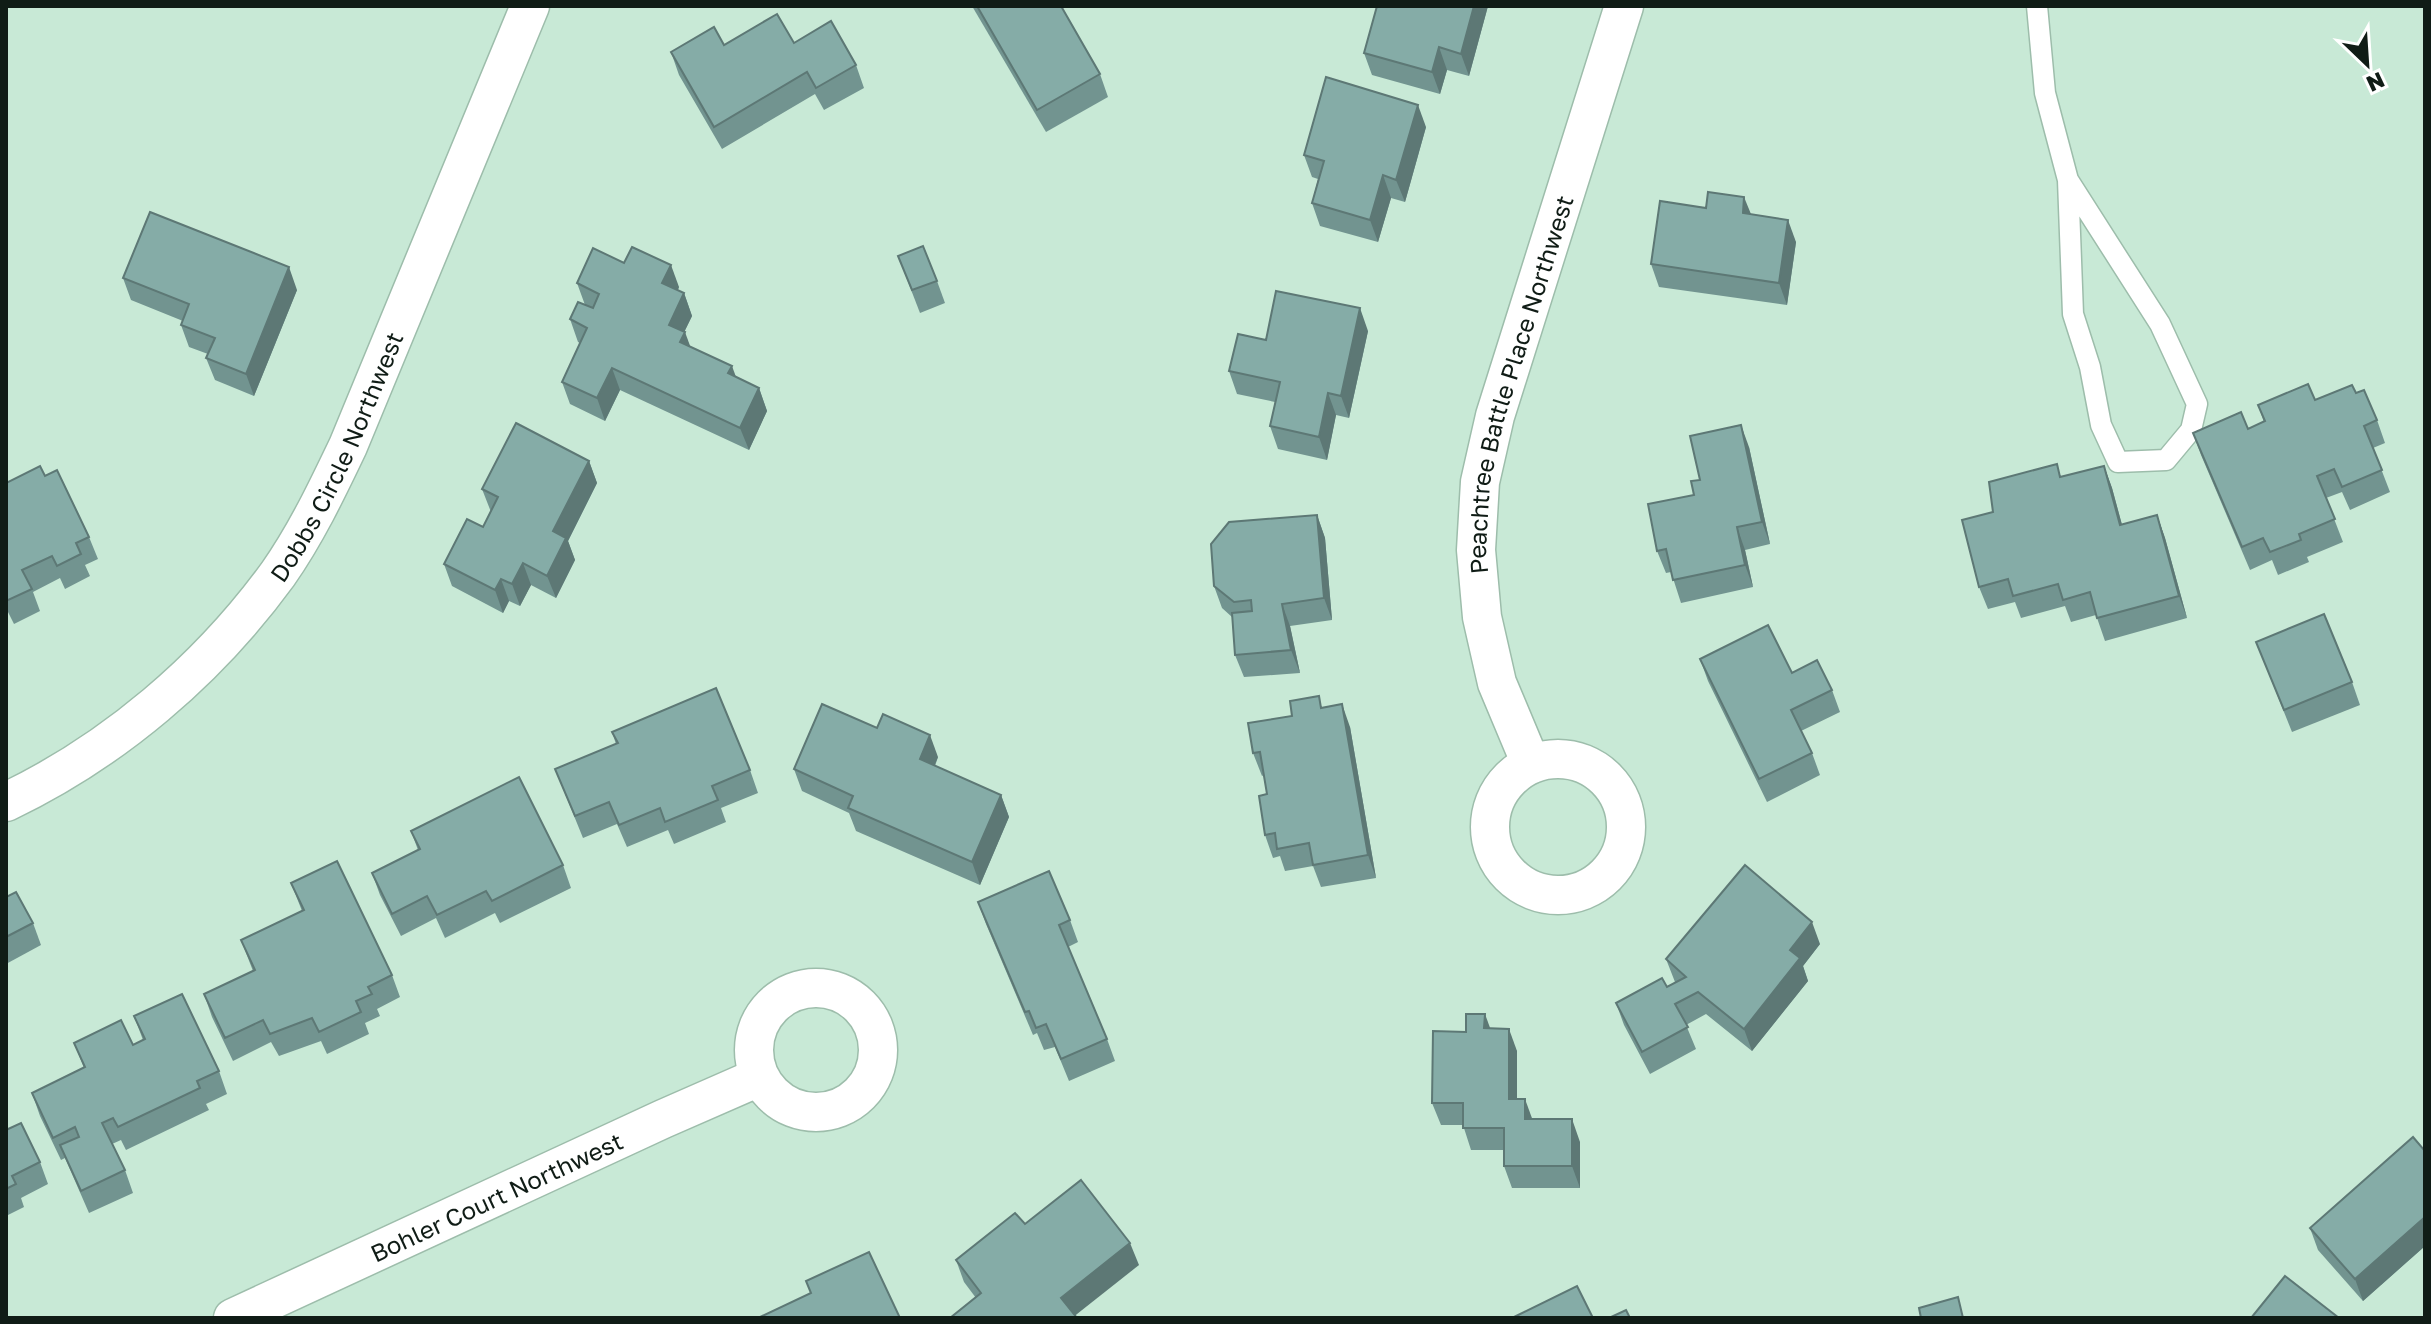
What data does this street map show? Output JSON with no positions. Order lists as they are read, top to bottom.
{
  "streets": {
    "street": ["Peachtree Battle Place Northwest", "Dobbs Circle Northwest", "Bohler Court Northwest"]
  },
  "north": "bottom right"
}
